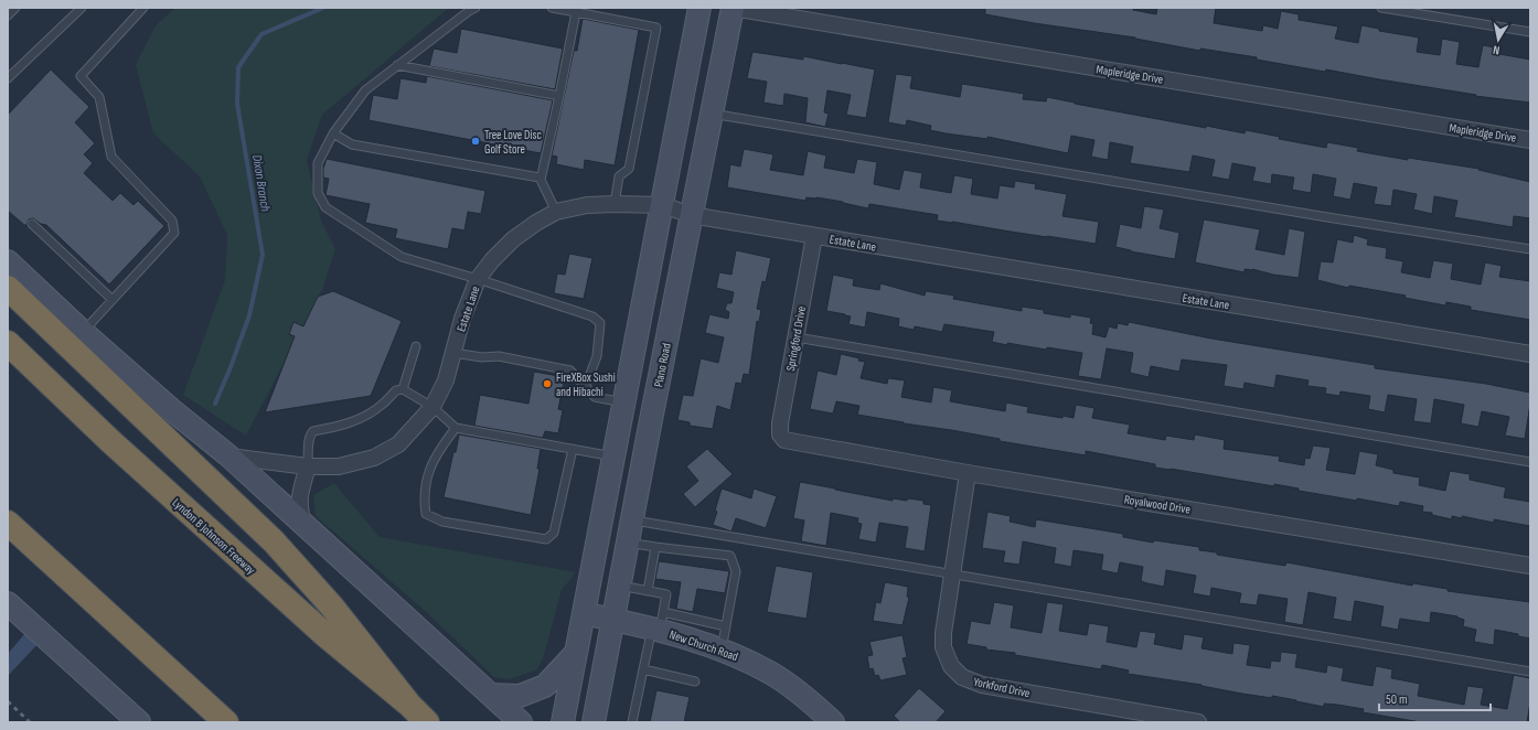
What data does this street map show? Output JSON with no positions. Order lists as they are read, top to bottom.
{
  "streets": {
    "highway": ["Lyndon B Johnson Freeway"],
    "main road": ["Plano Road", "New Church Road"],
    "street": [
      "Mapleridge Drive",
      "Estate Lane",
      "Springford Drive",
      "Royalwood Drive",
      "Yorkford Drive"
    ]
  },
  "crossings": [
    ["Mapleridge Drive", "Plano Road"],
    ["Estate Lane", "Springford Drive"],
    ["Estate Lane", "Plano Road"],
    ["Springford Drive", "Royalwood Drive"],
    ["Plano Road", "New Church Road"],
    ["Royalwood Drive", "Yorkford Drive"]
  ],
  "water": ["Dixon Branch"],
  "places": ["Tree Love Disc Golf Store", "FireXBox Sushi and Hibachi"],
  "scale_bar": "50 m",
  "north": "bottom"
}
